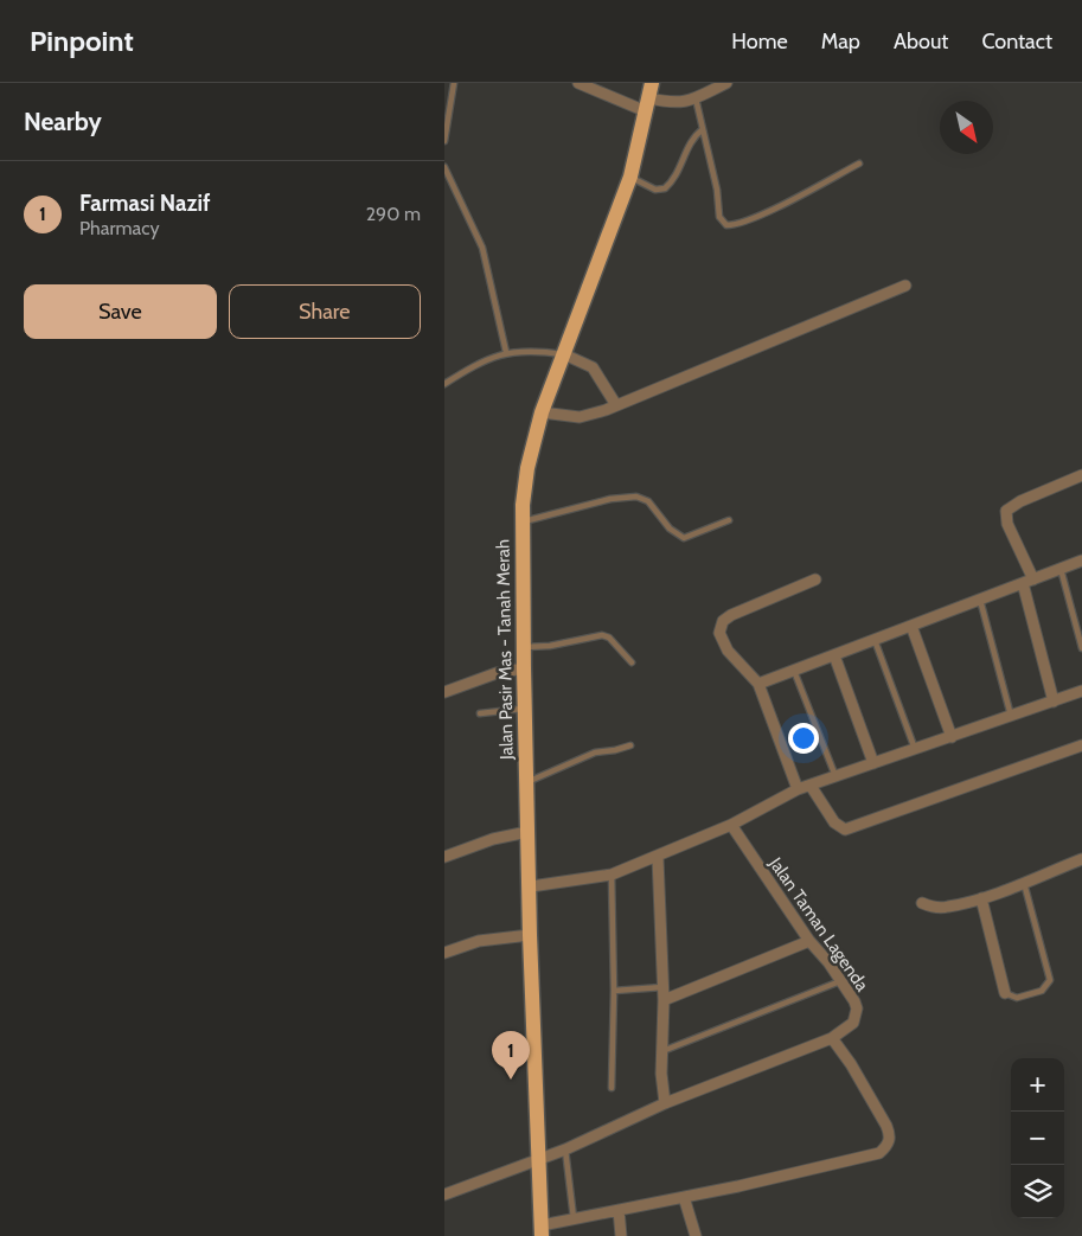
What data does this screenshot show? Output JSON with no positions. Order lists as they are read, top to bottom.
{
  "streets": {
    "main road": ["Jalan Pasir Mas - Tanah Merah"],
    "street": ["Jalan Taman Lagenda"]
  },
  "north": "bottom right",
  "page": {
    "header": "Pinpoint",
    "nav": [
      "Home",
      "Map",
      "About",
      "Contact"
    ],
    "heading": "Nearby",
    "list": [
      {
        "mark": "1",
        "name": "Farmasi Nazif",
        "note": "Pharmacy",
        "value": "290 m"
      }
    ],
    "buttons": ["Save", "Share"],
    "pins": "1",
    "map_buttons": ["+", "−"]
  }
}
